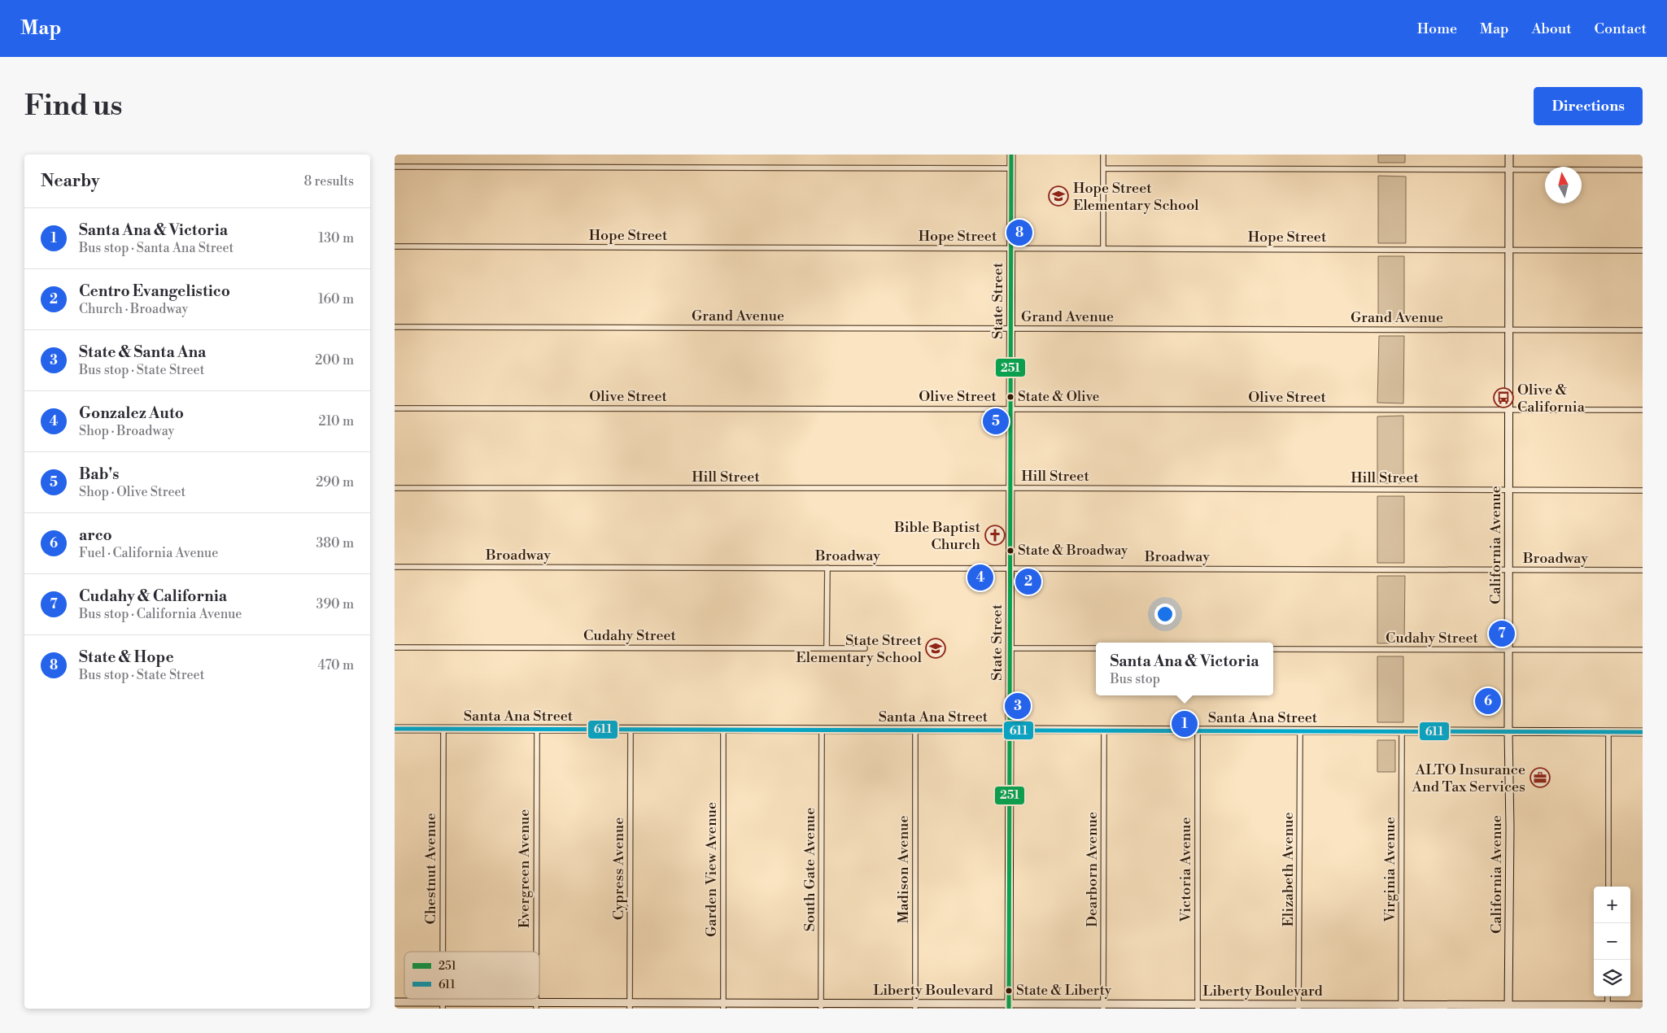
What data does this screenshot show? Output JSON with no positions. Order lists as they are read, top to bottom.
{
  "streets": {
    "street": [
      "Hope Street",
      "State Street",
      "Grand Avenue",
      "Olive Street",
      "Hill Street",
      "California Avenue",
      "Broadway",
      "Cudahy Street",
      "Santa Ana Street",
      "Chestnut Avenue",
      "Evergreen Avenue",
      "Cypress Avenue",
      "Garden View Avenue",
      "South Gate Avenue",
      "Madison Avenue",
      "Dearborn Avenue",
      "Victoria Avenue",
      "Elizabeth Avenue",
      "Virginia Avenue",
      "Liberty Boulevard"
    ]
  },
  "crossings": [
    ["Hope Street", "State Street"],
    ["Hope Street", "California Avenue"],
    ["State Street", "Grand Avenue"],
    ["State Street", "Olive Street"],
    ["State Street", "Hill Street"],
    ["State Street", "Broadway"],
    ["State Street", "Santa Ana Street"],
    ["State Street", "Liberty Boulevard"],
    ["Grand Avenue", "California Avenue"],
    ["Olive Street", "California Avenue"],
    ["Hill Street", "California Avenue"],
    ["California Avenue", "Broadway"],
    ["California Avenue", "Cudahy Street"],
    ["California Avenue", "Santa Ana Street"],
    ["California Avenue", "Liberty Boulevard"],
    ["Santa Ana Street", "Chestnut Avenue"],
    ["Santa Ana Street", "Evergreen Avenue"],
    ["Santa Ana Street", "Cypress Avenue"],
    ["Santa Ana Street", "Garden View Avenue"],
    ["Santa Ana Street", "South Gate Avenue"],
    ["Santa Ana Street", "Madison Avenue"],
    ["Santa Ana Street", "Dearborn Avenue"],
    ["Santa Ana Street", "Victoria Avenue"],
    ["Santa Ana Street", "Elizabeth Avenue"],
    ["Santa Ana Street", "Virginia Avenue"],
    ["Cypress Avenue", "Liberty Boulevard"],
    ["Garden View Avenue", "Liberty Boulevard"],
    ["South Gate Avenue", "Liberty Boulevard"],
    ["Madison Avenue", "Liberty Boulevard"],
    ["Dearborn Avenue", "Liberty Boulevard"],
    ["Victoria Avenue", "Liberty Boulevard"],
    ["Elizabeth Avenue", "Liberty Boulevard"],
    ["Virginia Avenue", "Liberty Boulevard"]
  ],
  "places": {
    "school or university": ["Hope Street Elementary School", "State Street Elementary School"],
    "other": ["State & Olive", "State & Broadway", "State & Liberty"],
    "bus stop": ["Olive & California"],
    "church": ["Bible Baptist Church"],
    "office": ["ALTO Insurance And Tax Services"]
  },
  "lines": ["transit line 251", "transit line 611"],
  "legend": ["251", "611"],
  "north": "top",
  "page": {
    "header": "Map",
    "nav": [
      "Home",
      "Map",
      "About",
      "Contact"
    ],
    "buttons": "Directions",
    "title": "Find us",
    "heading": ["Nearby", "8 results"],
    "list": [
      {
        "mark": "1",
        "name": "Santa Ana & Victoria",
        "note": "Bus stop · Santa Ana Street",
        "value": "130 m"
      },
      {
        "mark": "2",
        "name": "Centro Evangelistico",
        "note": "Church · Broadway",
        "value": "160 m"
      },
      {
        "mark": "3",
        "name": "State & Santa Ana",
        "note": "Bus stop · State Street",
        "value": "200 m"
      },
      {
        "mark": "4",
        "name": "Gonzalez Auto",
        "note": "Shop · Broadway",
        "value": "210 m"
      },
      {
        "mark": "5",
        "name": "Bab's",
        "note": "Shop · Olive Street",
        "value": "290 m"
      },
      {
        "mark": "6",
        "name": "arco",
        "note": "Fuel · California Avenue",
        "value": "380 m"
      },
      {
        "mark": "7",
        "name": "Cudahy & California",
        "note": "Bus stop · California Avenue",
        "value": "390 m"
      },
      {
        "mark": "8",
        "name": "State & Hope",
        "note": "Bus stop · State Street",
        "value": "470 m"
      }
    ],
    "pins": [
      "8",
      "5",
      "4",
      "2",
      "7",
      "6",
      "3",
      "1"
    ],
    "popup": ["Santa Ana & Victoria", "Bus stop"],
    "map_buttons": ["+", "−"]
  }
}
